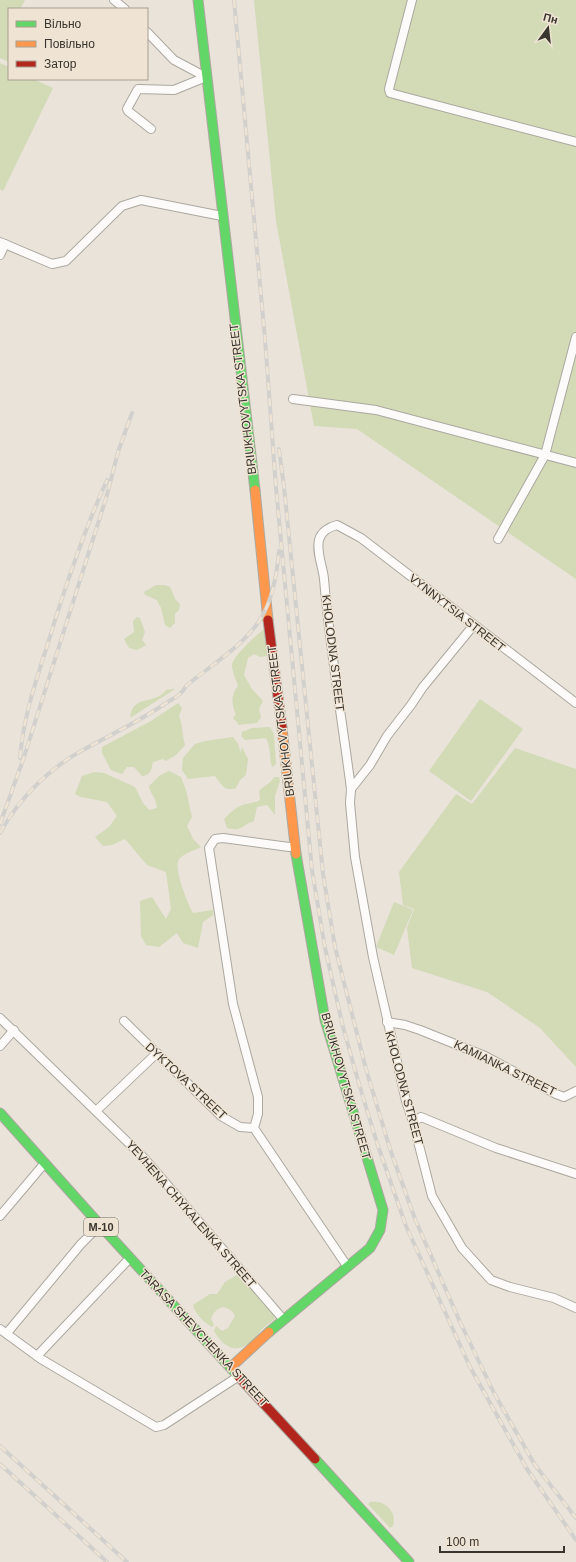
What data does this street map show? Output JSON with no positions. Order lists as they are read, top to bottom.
{
  "streets": {
    "main road": ["BRIUKHOVYTSKA STREET", "М-10", "TARASA SHEVCHENKA STREET"],
    "street": [
      "VYNNYTSIA STREET",
      "KHOLODNA STREET",
      "KAMIANKA STREET",
      "DYKTOVA STREET",
      "YEVHENA CHYKALENKA STREET"
    ]
  },
  "crossings": [
    ["BRIUKHOVYTSKA STREET", "YEVHENA CHYKALENKA STREET"],
    ["BRIUKHOVYTSKA STREET", "TARASA SHEVCHENKA STREET"],
    ["VYNNYTSIA STREET", "KHOLODNA STREET"],
    ["KHOLODNA STREET", "KAMIANKA STREET"]
  ],
  "legend": ["Вільно", "Повільно", "Затор"],
  "scale_bar": "100 m",
  "north": "top"
}
